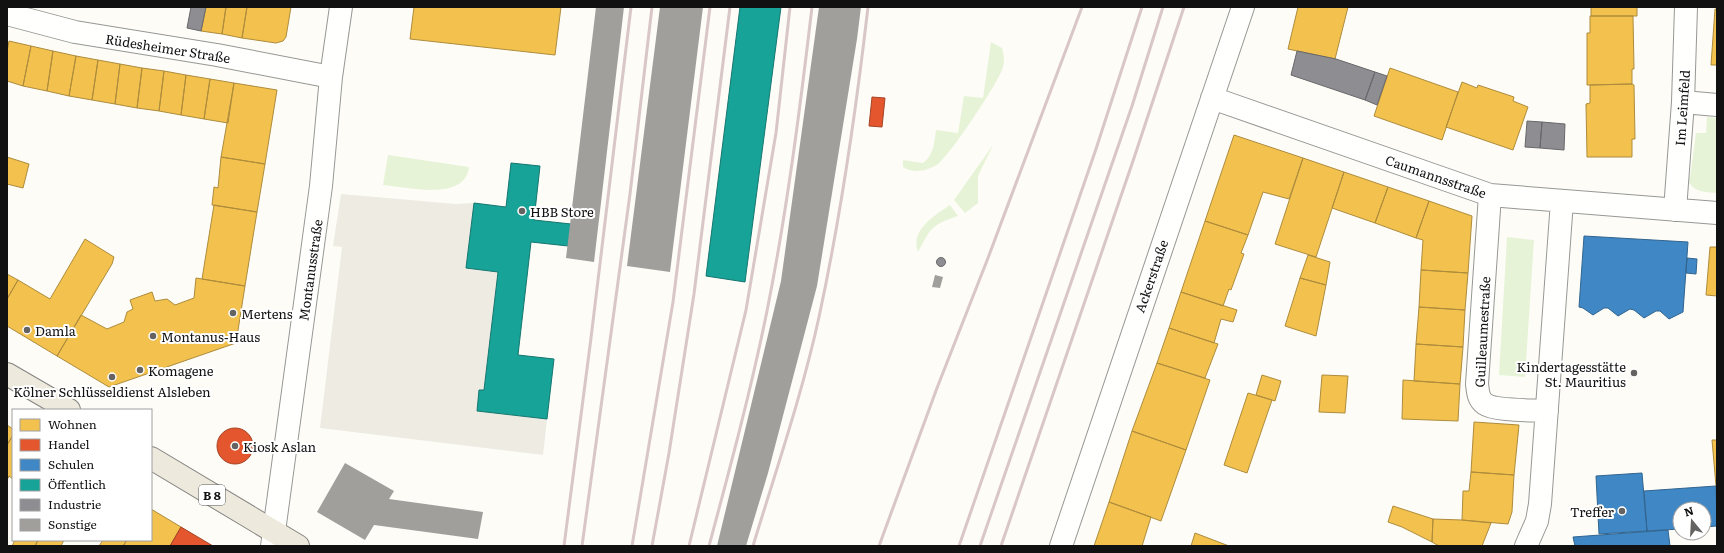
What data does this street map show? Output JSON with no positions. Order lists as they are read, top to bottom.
{
  "streets": {
    "main road": ["B 8"],
    "street": [
      "Rüdesheimer Straße",
      "Im Leimfeld",
      "Caumannsstraße",
      "Montanusstraße",
      "Ackerstraße",
      "Guilleaumestraße"
    ]
  },
  "crossings": [
    ["Rüdesheimer Straße", "Montanusstraße"],
    ["Im Leimfeld", "Caumannsstraße"],
    ["Caumannsstraße", "Ackerstraße"],
    ["Caumannsstraße", "Guilleaumestraße"],
    ["Montanusstraße", "B 8"]
  ],
  "places": [
    "HBB Store",
    "Mertens",
    "Damla",
    "Montanus-Haus",
    "Komagene",
    "Kindertagesstätte St. Mauritius",
    "Kölner Schlüsseldienst Alsleben",
    "Kiosk Aslan",
    "Treffer"
  ],
  "legend": [
    "Wohnen",
    "Handel",
    "Schulen",
    "Öffentlich",
    "Industrie",
    "Sonstige"
  ],
  "north": "top"
}
